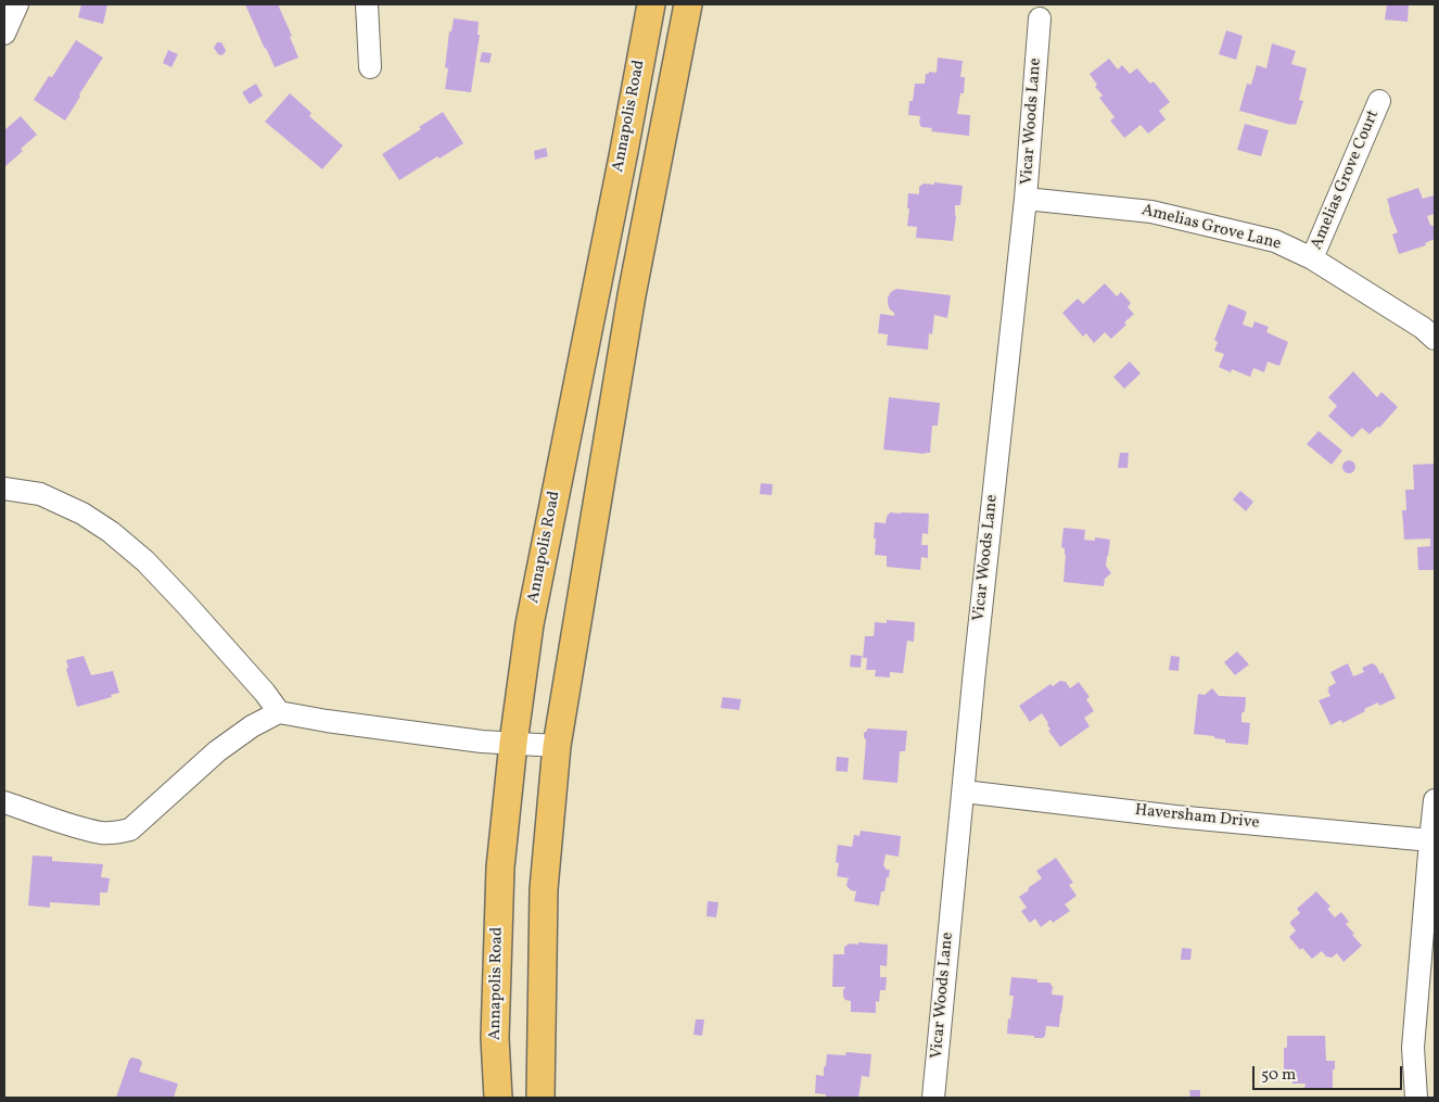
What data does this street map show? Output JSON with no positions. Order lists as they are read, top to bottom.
{
  "streets": {
    "main road": ["Annapolis Road"],
    "street": [
      "Vicar Woods Lane",
      "Amelias Grove Court",
      "Amelias Grove Lane",
      "Haversham Drive"
    ]
  },
  "crossings": [
    ["Vicar Woods Lane", "Amelias Grove Lane"],
    ["Vicar Woods Lane", "Haversham Drive"],
    ["Amelias Grove Court", "Amelias Grove Lane"]
  ],
  "scale_bar": "50 m"
}
